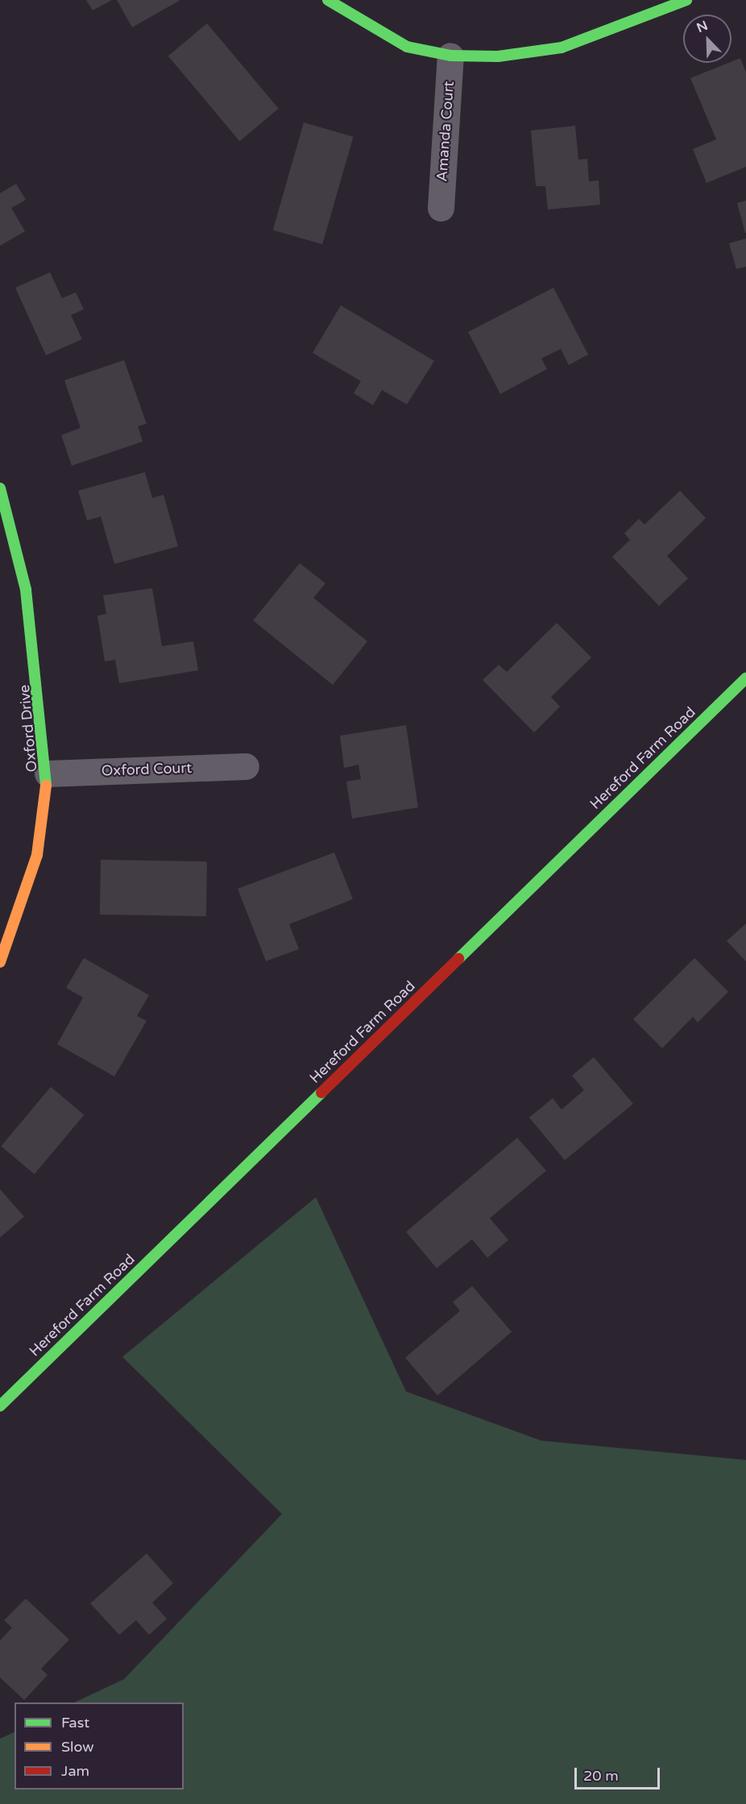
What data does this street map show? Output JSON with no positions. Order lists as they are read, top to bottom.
{
  "streets": {
    "street": [
      "Amanda Court",
      "Oxford Drive",
      "Hereford Farm Road",
      "Oxford Court"
    ]
  },
  "crossings": [
    ["Oxford Drive", "Oxford Court"]
  ],
  "legend": ["Fast", "Slow", "Jam"],
  "scale_bar": "20 m",
  "north": "top left"
}
